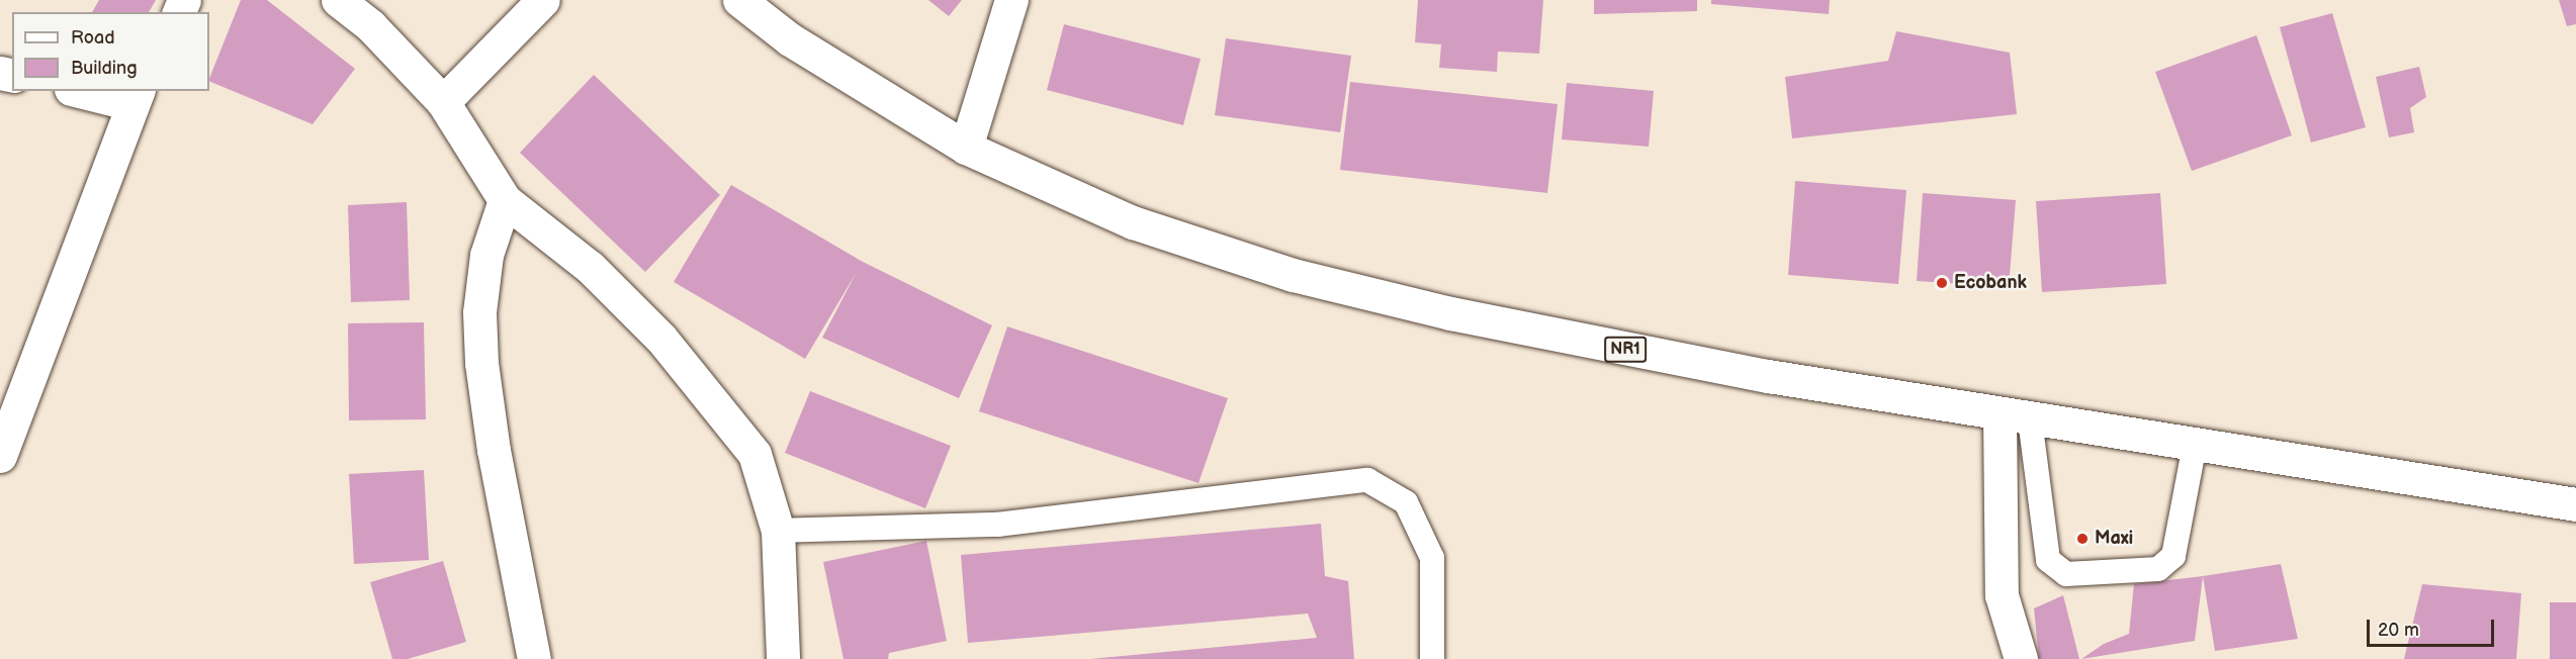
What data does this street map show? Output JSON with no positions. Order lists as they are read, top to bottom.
{
  "streets": {
    "main road": ["NR1"]
  },
  "places": ["Ecobank", "Maxi"],
  "legend": ["Road", "Building"],
  "scale_bar": "20 m"
}
